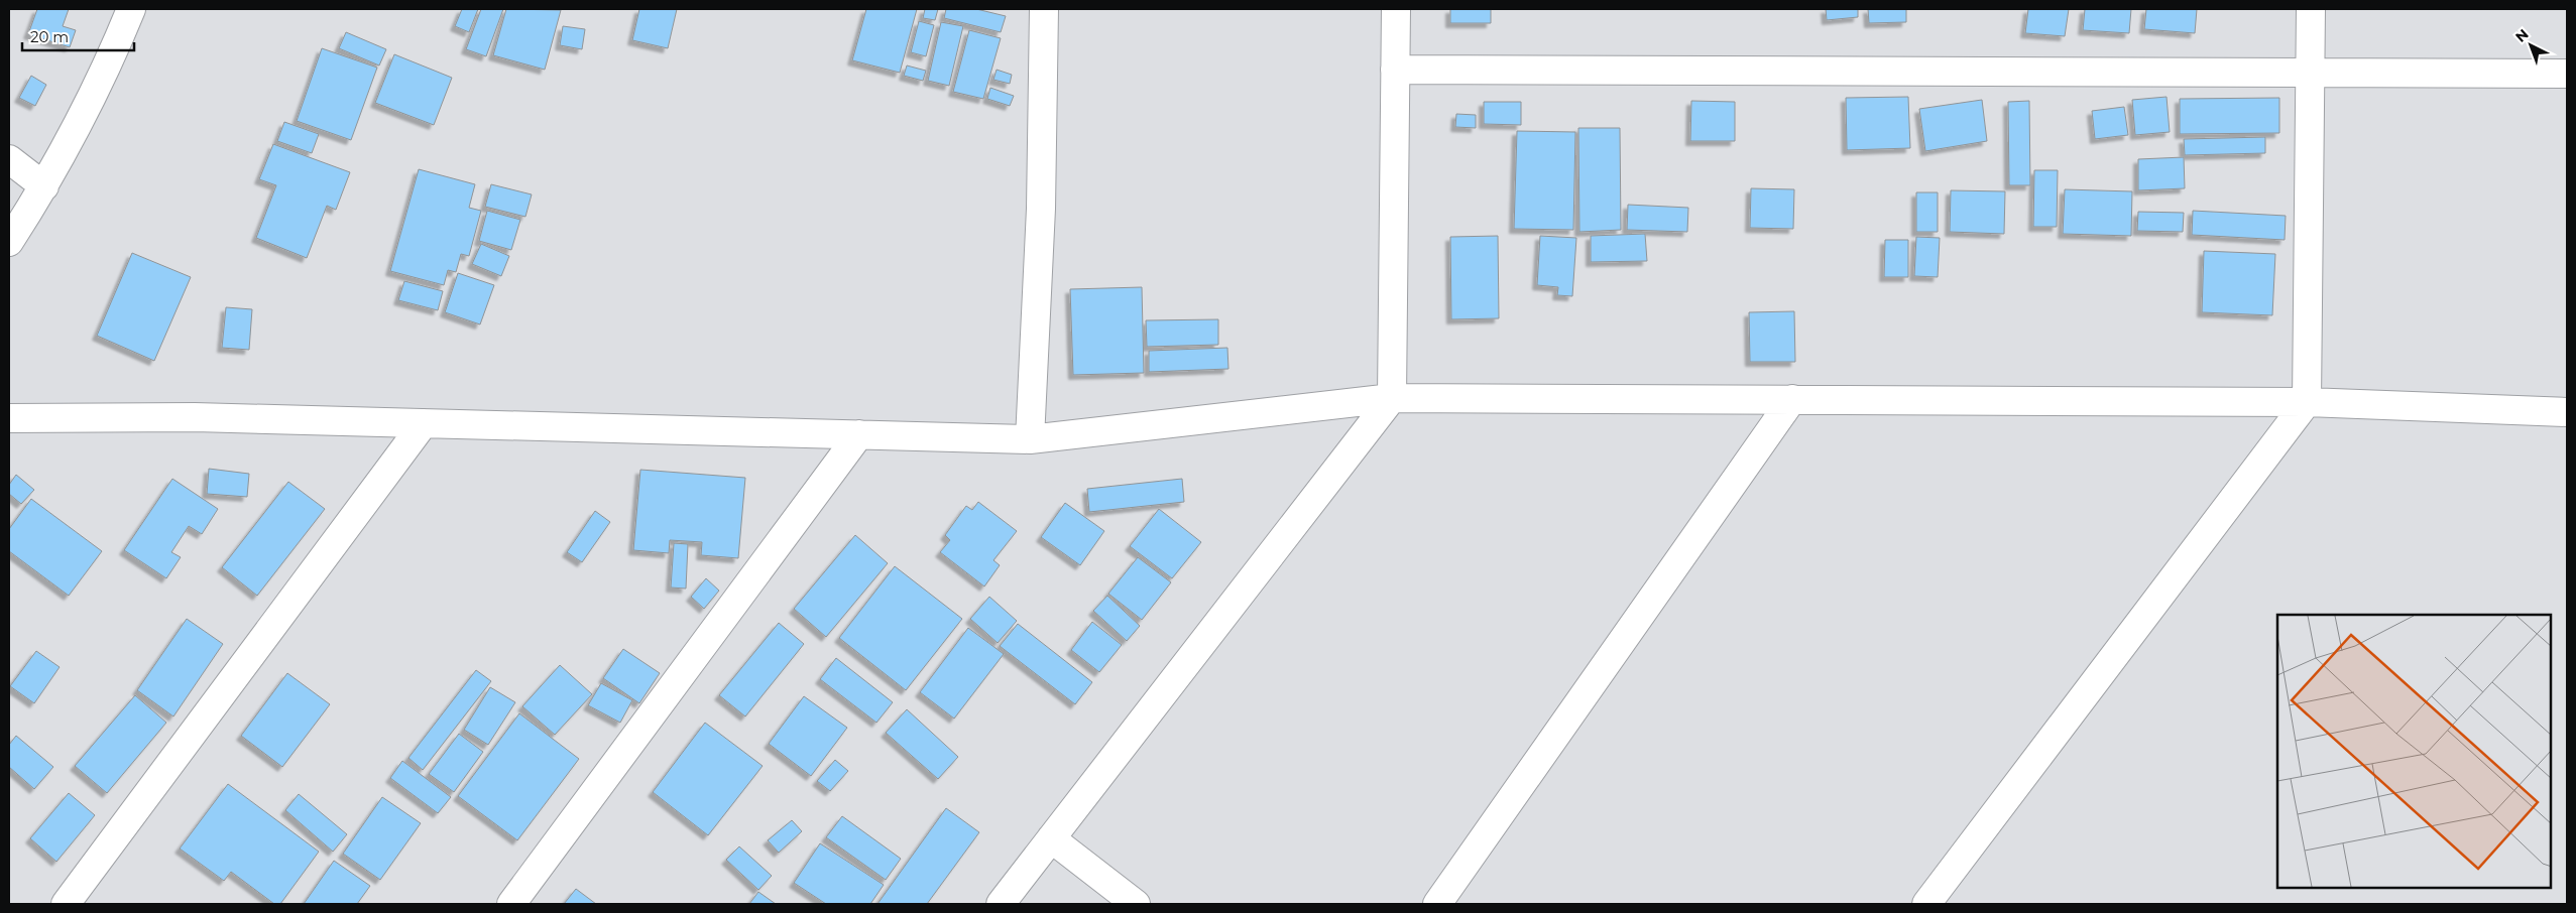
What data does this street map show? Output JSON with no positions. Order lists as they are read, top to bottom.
{
  "scale_bar": "20 m",
  "north": "top left"
}
